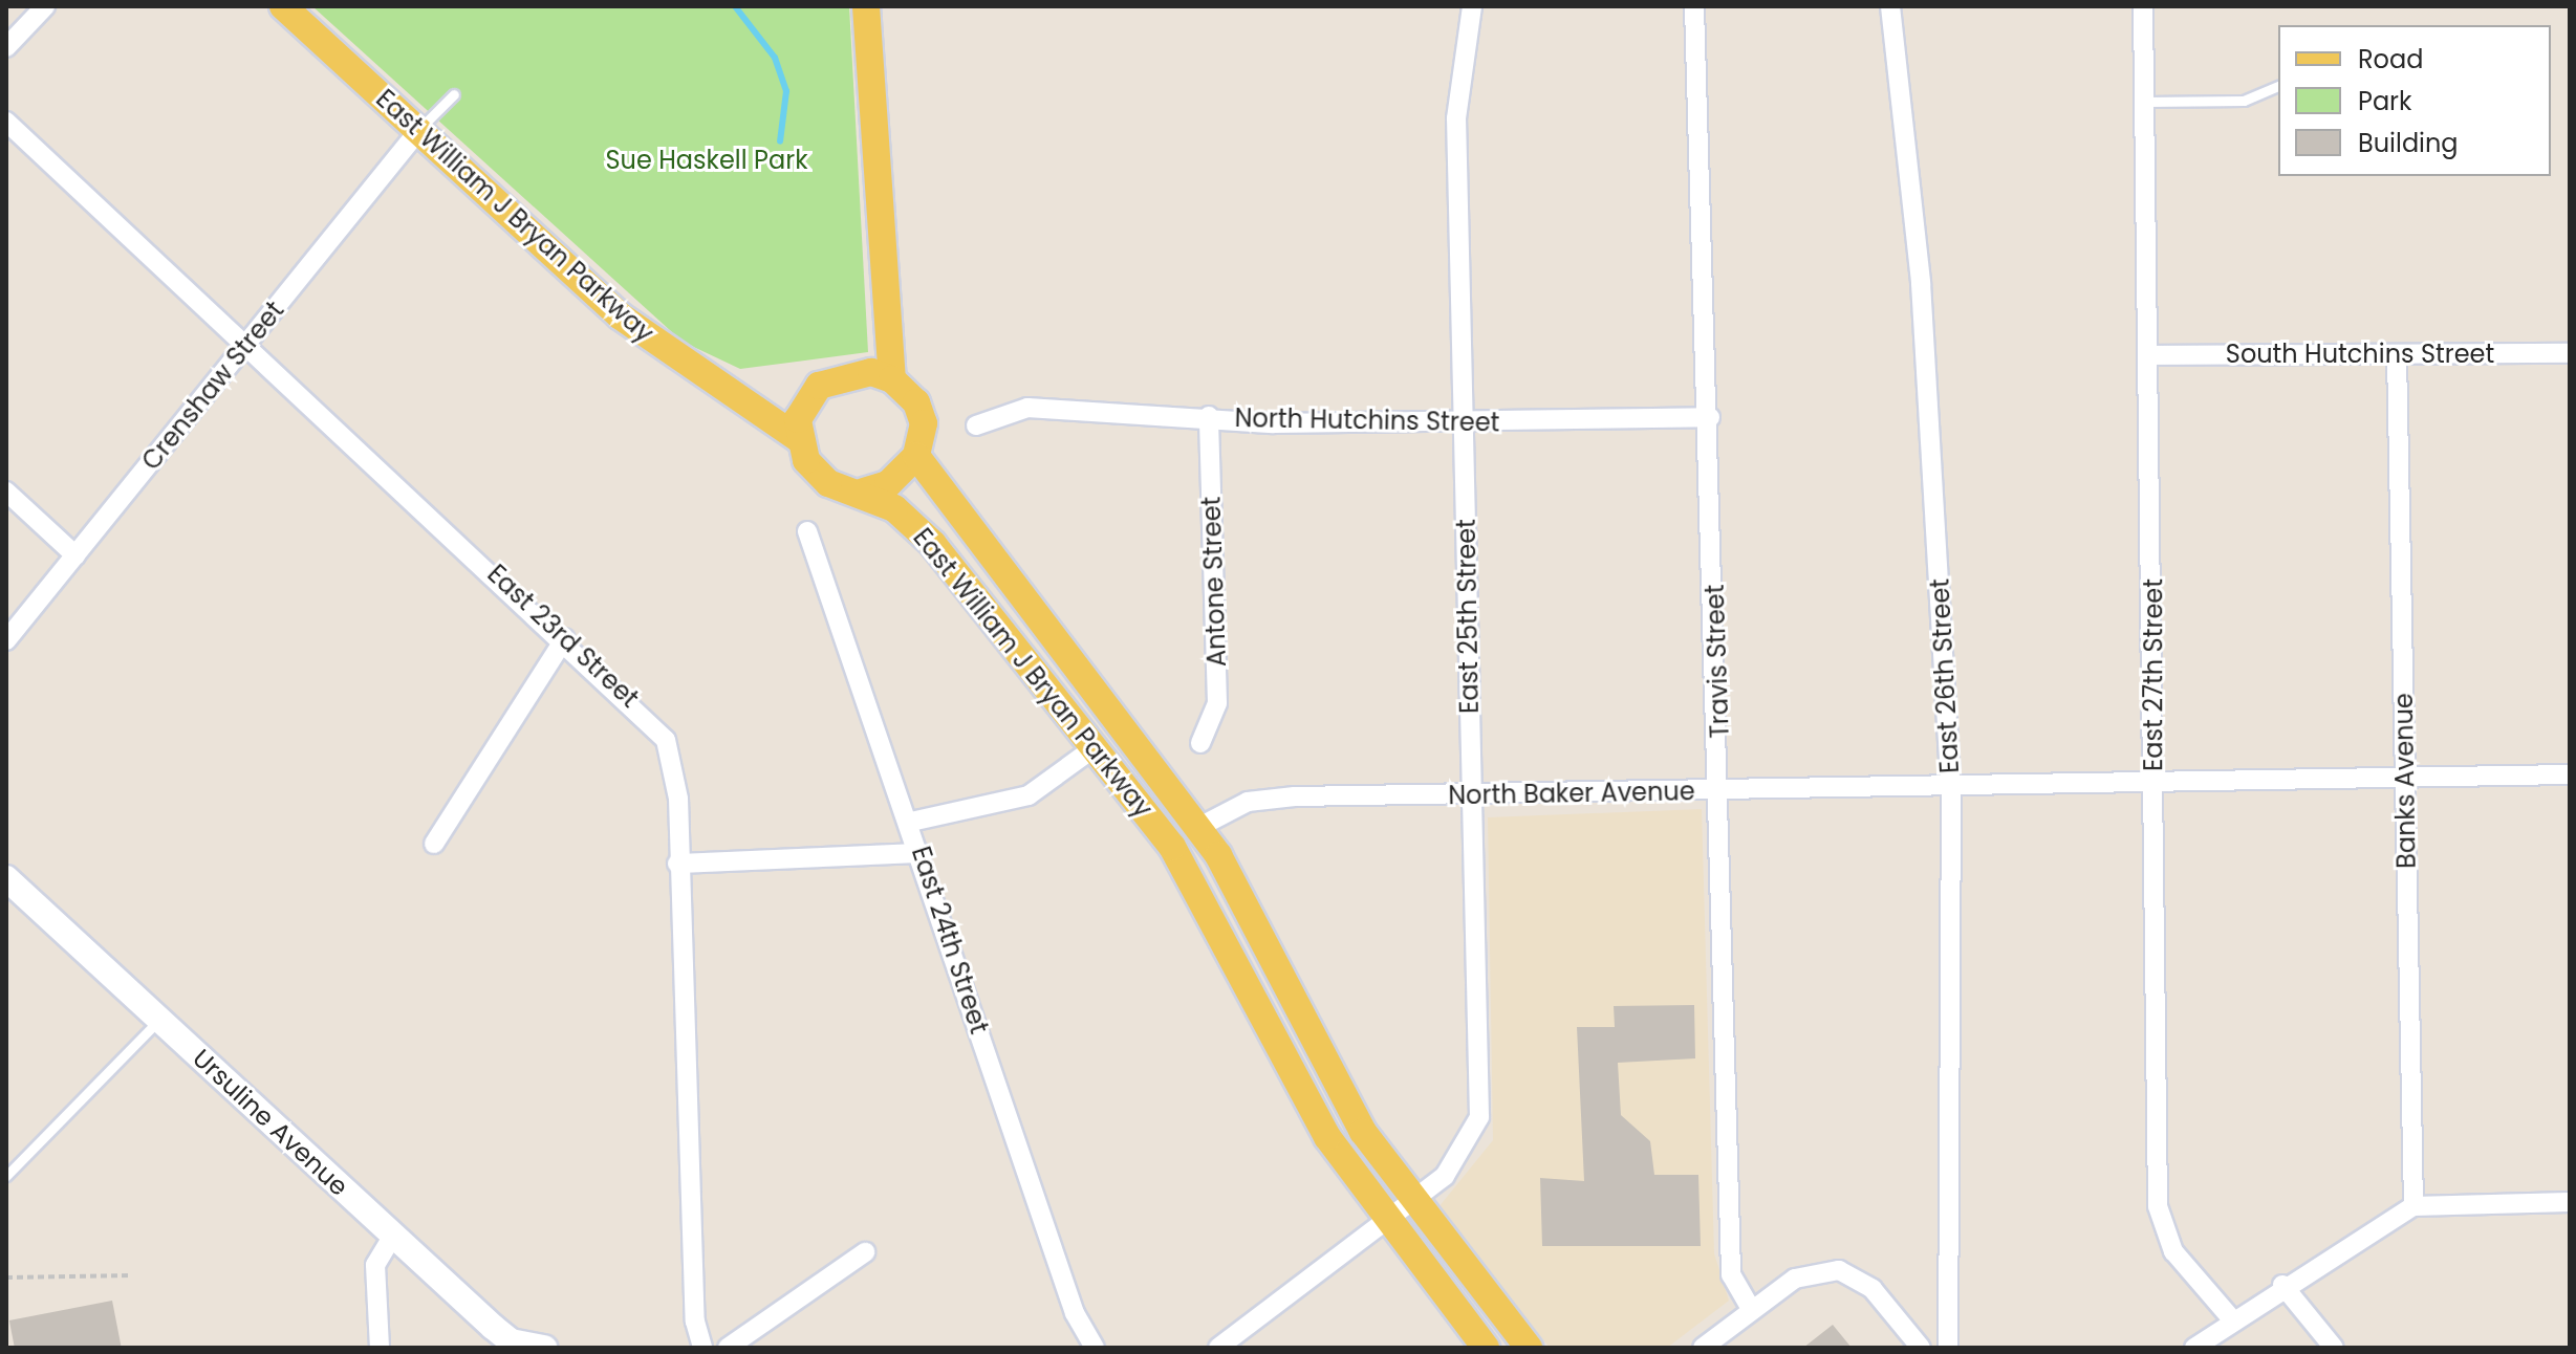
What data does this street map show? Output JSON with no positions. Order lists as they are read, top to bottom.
{
  "streets": {
    "main road": ["East William J Bryan Parkway"],
    "street": [
      "South Hutchins Street",
      "Crenshaw Street",
      "North Hutchins Street",
      "Antone Street",
      "East 25th Street",
      "East 23rd Street",
      "Travis Street",
      "East 27th Street",
      "East 26th Street",
      "Banks Avenue",
      "North Baker Avenue",
      "East 24th Street",
      "Ursuline Avenue"
    ]
  },
  "crossings": [
    ["East William J Bryan Parkway", "Crenshaw Street"],
    ["East William J Bryan Parkway", "East 25th Street"],
    ["East William J Bryan Parkway", "North Baker Avenue"],
    ["South Hutchins Street", "East 27th Street"],
    ["South Hutchins Street", "Banks Avenue"],
    ["Crenshaw Street", "East 23rd Street"],
    ["North Hutchins Street", "Antone Street"],
    ["North Hutchins Street", "East 25th Street"],
    ["North Hutchins Street", "Travis Street"],
    ["East 25th Street", "North Baker Avenue"],
    ["Travis Street", "North Baker Avenue"],
    ["East 27th Street", "North Baker Avenue"],
    ["East 26th Street", "North Baker Avenue"],
    ["Banks Avenue", "North Baker Avenue"]
  ],
  "parks": ["Sue Haskell Park"],
  "legend": ["Road", "Park", "Building"]
}
